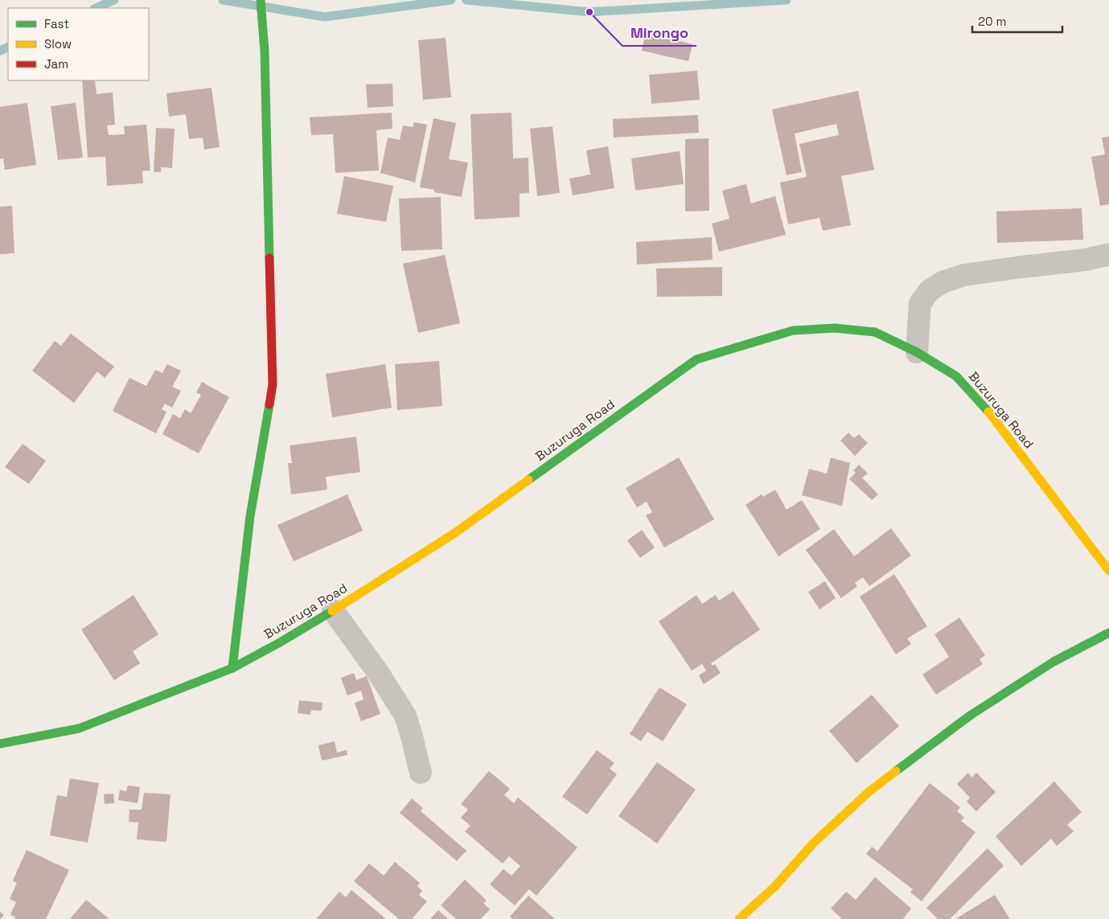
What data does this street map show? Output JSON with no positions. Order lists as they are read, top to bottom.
{
  "streets": {
    "main road": ["Buzuruga Road"]
  },
  "places": ["Mirongo"],
  "legend": ["Fast", "Slow", "Jam"],
  "scale_bar": "20 m"
}
